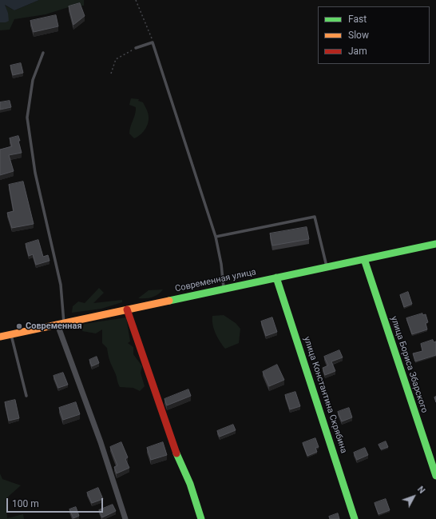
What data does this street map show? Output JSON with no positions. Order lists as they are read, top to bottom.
{
  "streets": {
    "street": ["Современная улица", "улица Бориса Збарского", "улица Константина Скрябина"]
  },
  "crossings": [
    ["Современная улица", "улица Бориса Збарского"],
    ["Современная улица", "улица Константина Скрябина"]
  ],
  "places": ["Современная"],
  "legend": ["Fast", "Slow", "Jam"],
  "scale_bar": "100 m",
  "north": "top right"
}
